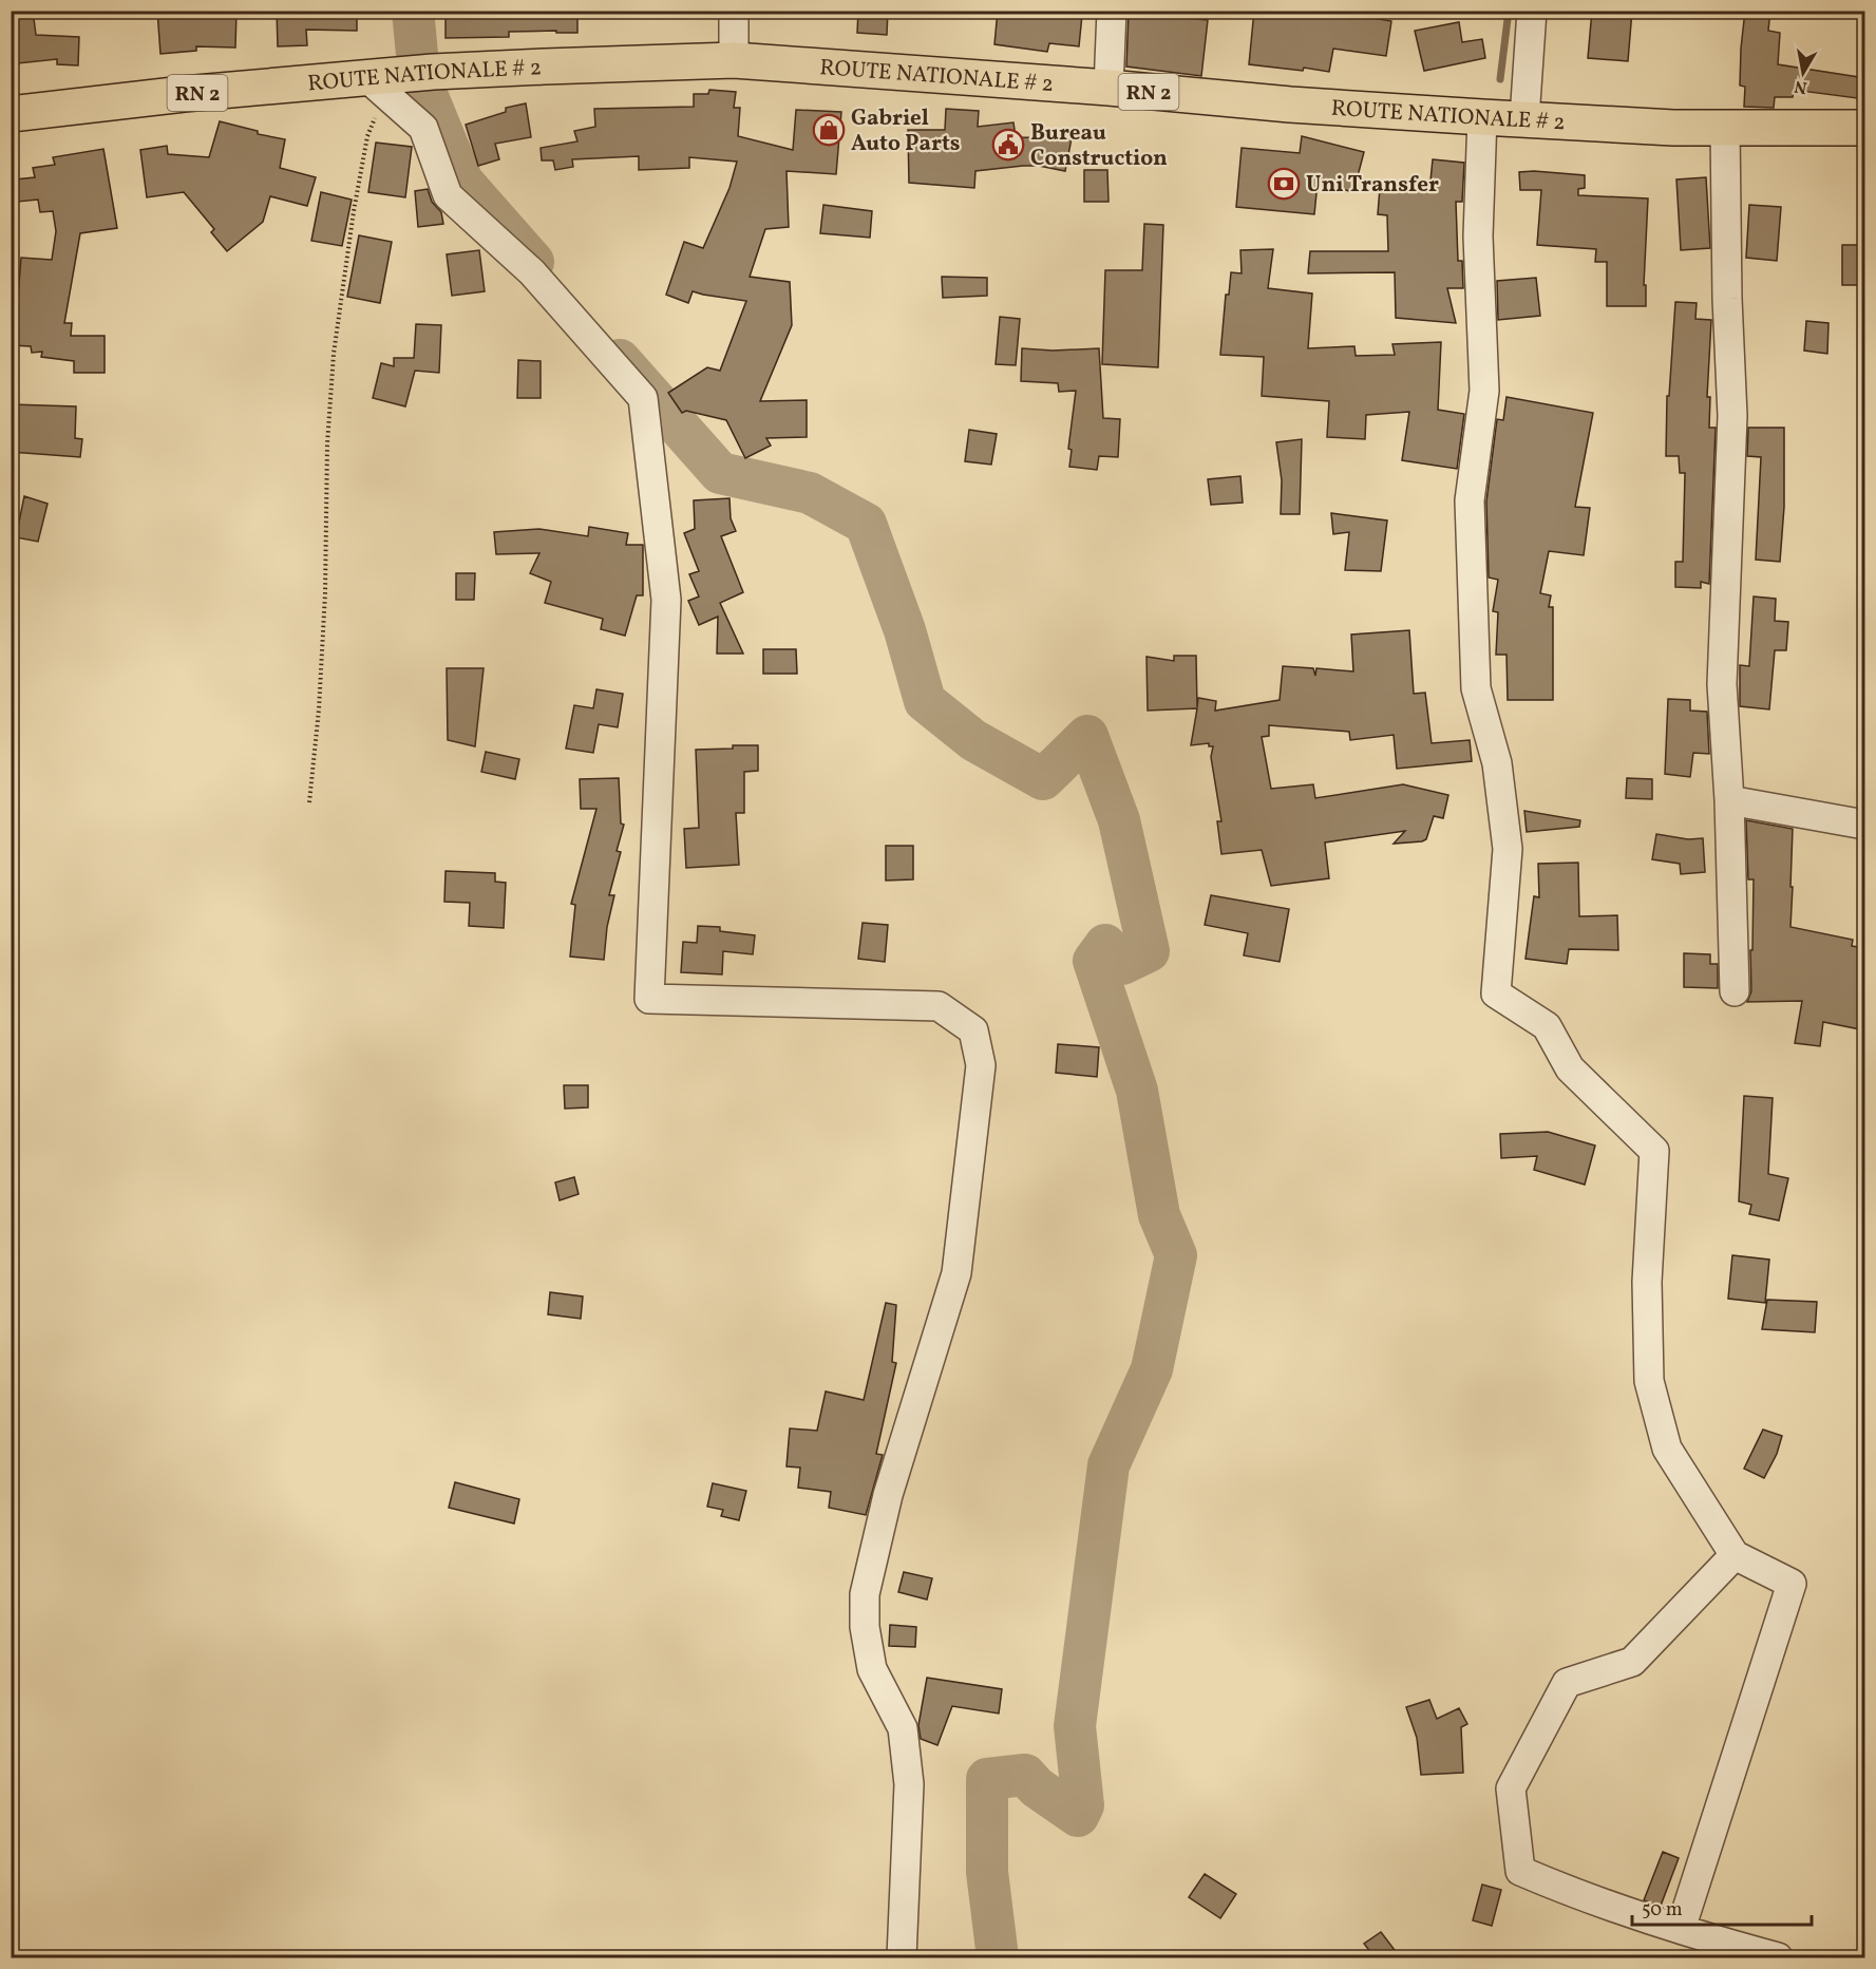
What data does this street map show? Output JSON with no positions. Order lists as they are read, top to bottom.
{
  "streets": {
    "main road": ["ROUTE NATIONALE # 2", "RN 2"]
  },
  "places": {
    "shop": ["Gabriel Auto Parts"],
    "public building": ["Bureau Construction"],
    "bank": ["Uni Transfer"]
  },
  "scale_bar": "50 m",
  "north": "bottom"
}
